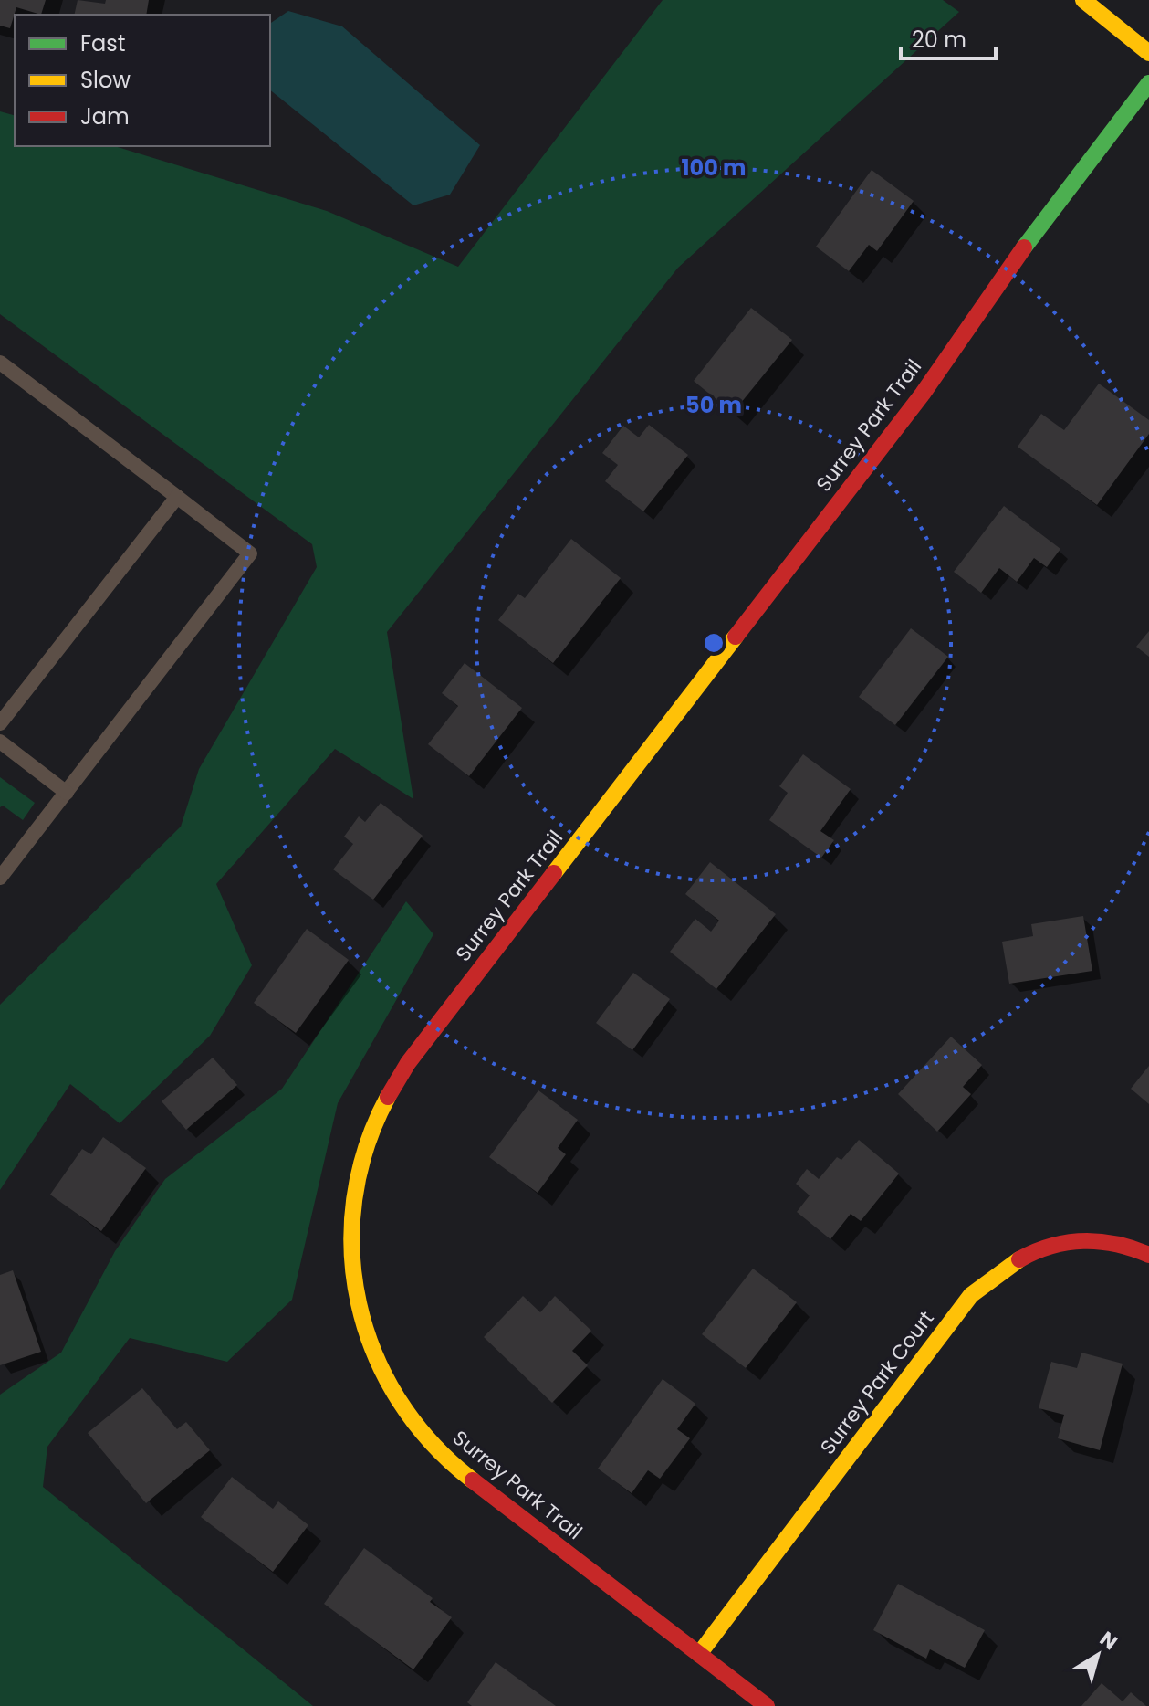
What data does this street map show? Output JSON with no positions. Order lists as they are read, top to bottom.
{
  "streets": {
    "street": ["Surrey Park Trail", "Surrey Park Court"]
  },
  "crossings": [
    ["Surrey Park Trail", "Surrey Park Court"]
  ],
  "legend": ["Fast", "Slow", "Jam"],
  "scale_bar": "20 m",
  "north": "top right",
  "rings": ["100 m", "50 m"]
}
